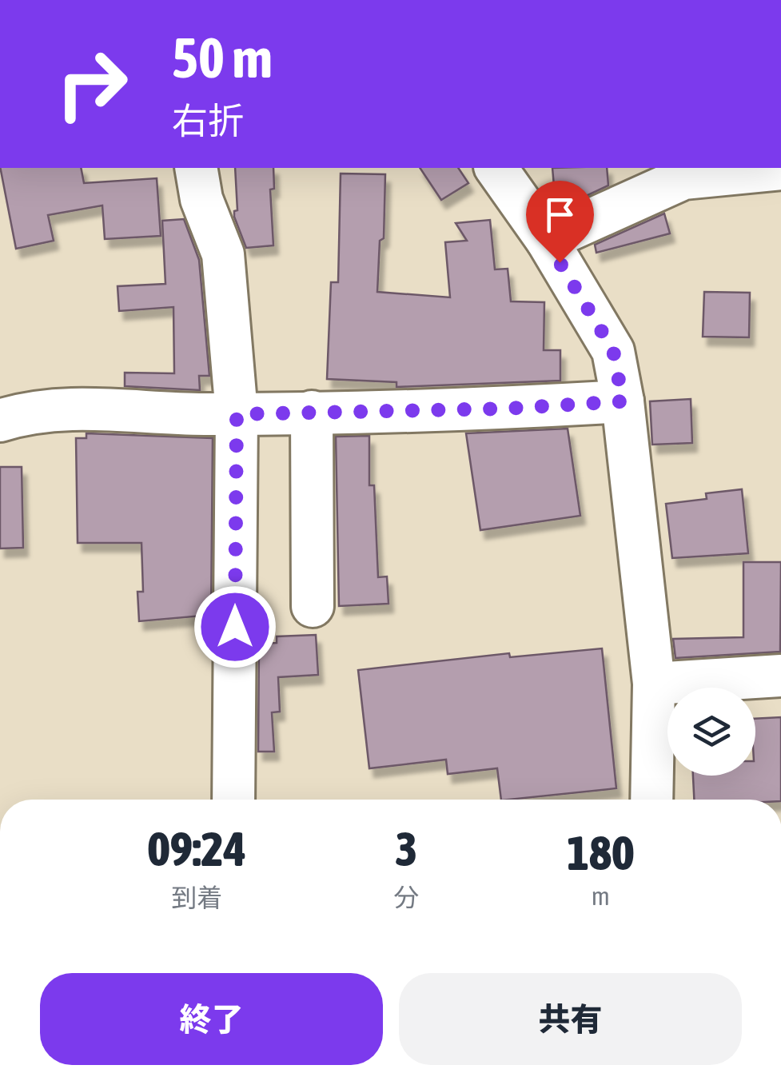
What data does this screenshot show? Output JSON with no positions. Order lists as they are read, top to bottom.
{
  "page": {
    "turn": ["50 m", "右折"],
    "eta": [
      "09:24",
      "到着",
      "3",
      "分",
      "180",
      "m"
    ],
    "buttons": ["終了", "共有"]
  }
}
